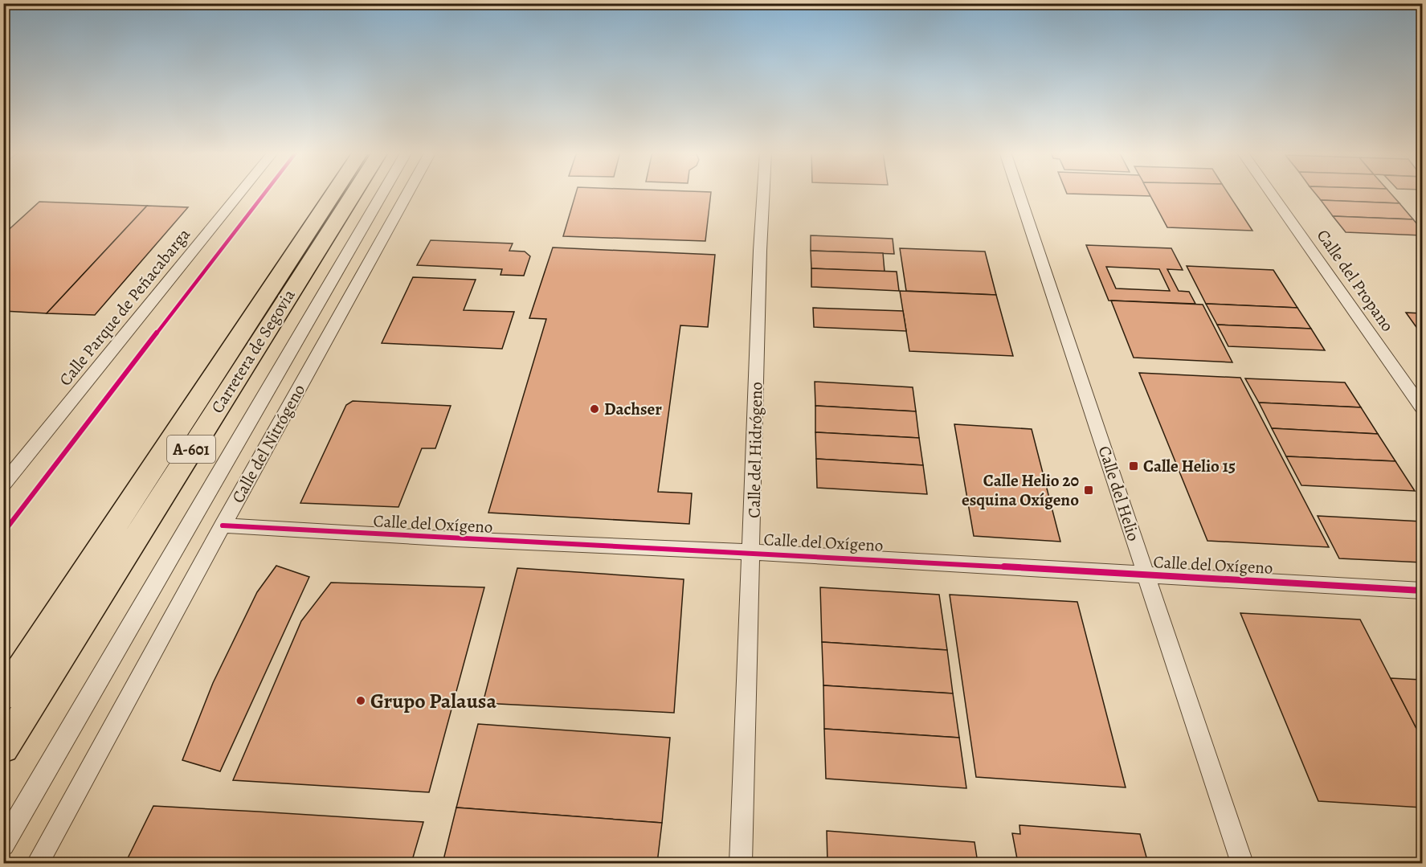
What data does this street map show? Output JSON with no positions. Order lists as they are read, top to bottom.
{
  "streets": {
    "highway": ["Carretera de Segovia", "A-601"],
    "street": [
      "Calle del Propano",
      "Calle Parque de Peñacabarga",
      "Calle del Nitrógeno",
      "Calle del Hidrógeno",
      "Calle del Helio",
      "Calle del Oxígeno"
    ]
  },
  "crossings": [
    ["Calle del Nitrógeno", "Calle del Oxígeno"],
    ["Calle del Hidrógeno", "Calle del Oxígeno"],
    ["Calle del Helio", "Calle del Oxígeno"]
  ],
  "places": {
    "other": ["Dachser", "Grupo Palausa"],
    "transit": ["Calle Helio 15", "Calle Helio 20 esquina Oxígeno"]
  }
}
